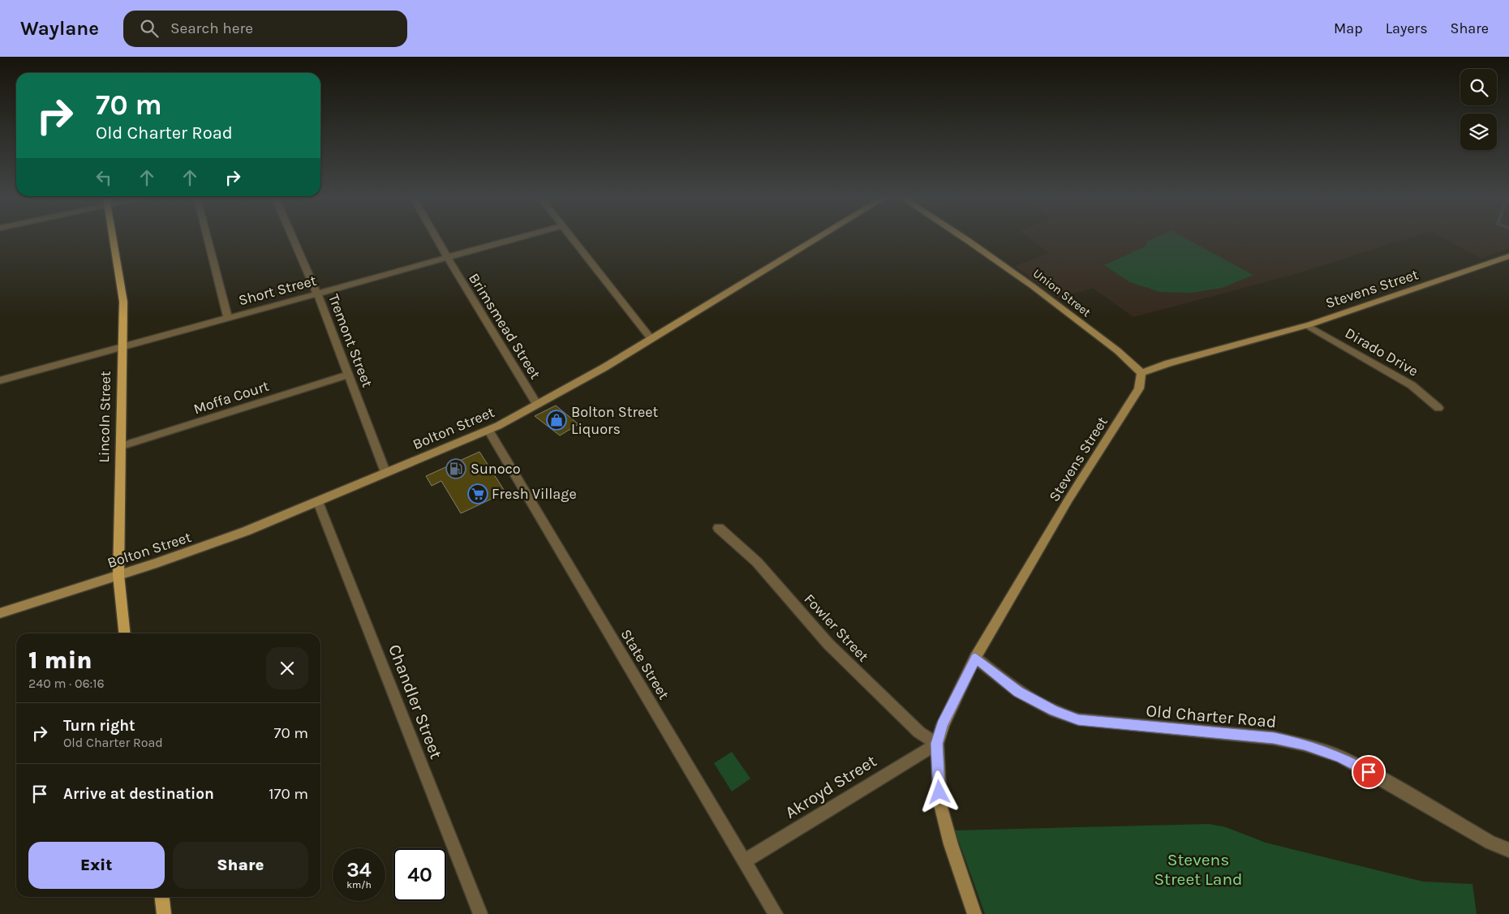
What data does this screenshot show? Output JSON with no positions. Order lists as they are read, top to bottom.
{
  "streets": {
    "main road": ["Lincoln Street"],
    "street": [
      "Stevens Street",
      "Short Street",
      "Union Street",
      "Brimsmead Street",
      "Tremont Street",
      "Dirado Drive",
      "Moffa Court",
      "Bolton Street",
      "Fowler Street",
      "State Street",
      "Chandler Street",
      "Old Charter Road",
      "Akroyd Street"
    ]
  },
  "crossings": [
    ["Stevens Street", "Union Street"],
    ["Stevens Street", "Dirado Drive"],
    ["Stevens Street", "Fowler Street"],
    ["Stevens Street", "Old Charter Road"],
    ["Stevens Street", "Akroyd Street"],
    ["Short Street", "Brimsmead Street"],
    ["Short Street", "Tremont Street"],
    ["Short Street", "Lincoln Street"],
    ["Brimsmead Street", "Bolton Street"],
    ["Tremont Street", "Moffa Court"],
    ["Tremont Street", "Bolton Street"],
    ["Moffa Court", "Lincoln Street"],
    ["Lincoln Street", "Bolton Street"],
    ["Bolton Street", "State Street"],
    ["Bolton Street", "Chandler Street"],
    ["Fowler Street", "Akroyd Street"],
    ["State Street", "Akroyd Street"]
  ],
  "parks": ["Stevens Street Land"],
  "places": {
    "shop": ["Bolton Street Liquors"],
    "fuel station": ["Sunoco"],
    "supermarket": ["Fresh Village"]
  },
  "page": {
    "header": "Waylane",
    "search": "Search here",
    "nav": ["Map", "Layers", "Share"],
    "turn": ["70 m", "Old Charter Road"],
    "heading": ["1 min", "240 m · 06:16"],
    "list": [
      {
        "name": "Turn right",
        "note": "Old Charter Road",
        "value": "70 m"
      },
      {
        "name": "Arrive at destination",
        "value": "170 m"
      }
    ],
    "buttons": ["Exit", "Share"],
    "speed": "34 km/h",
    "limit": "40"
  }
}
